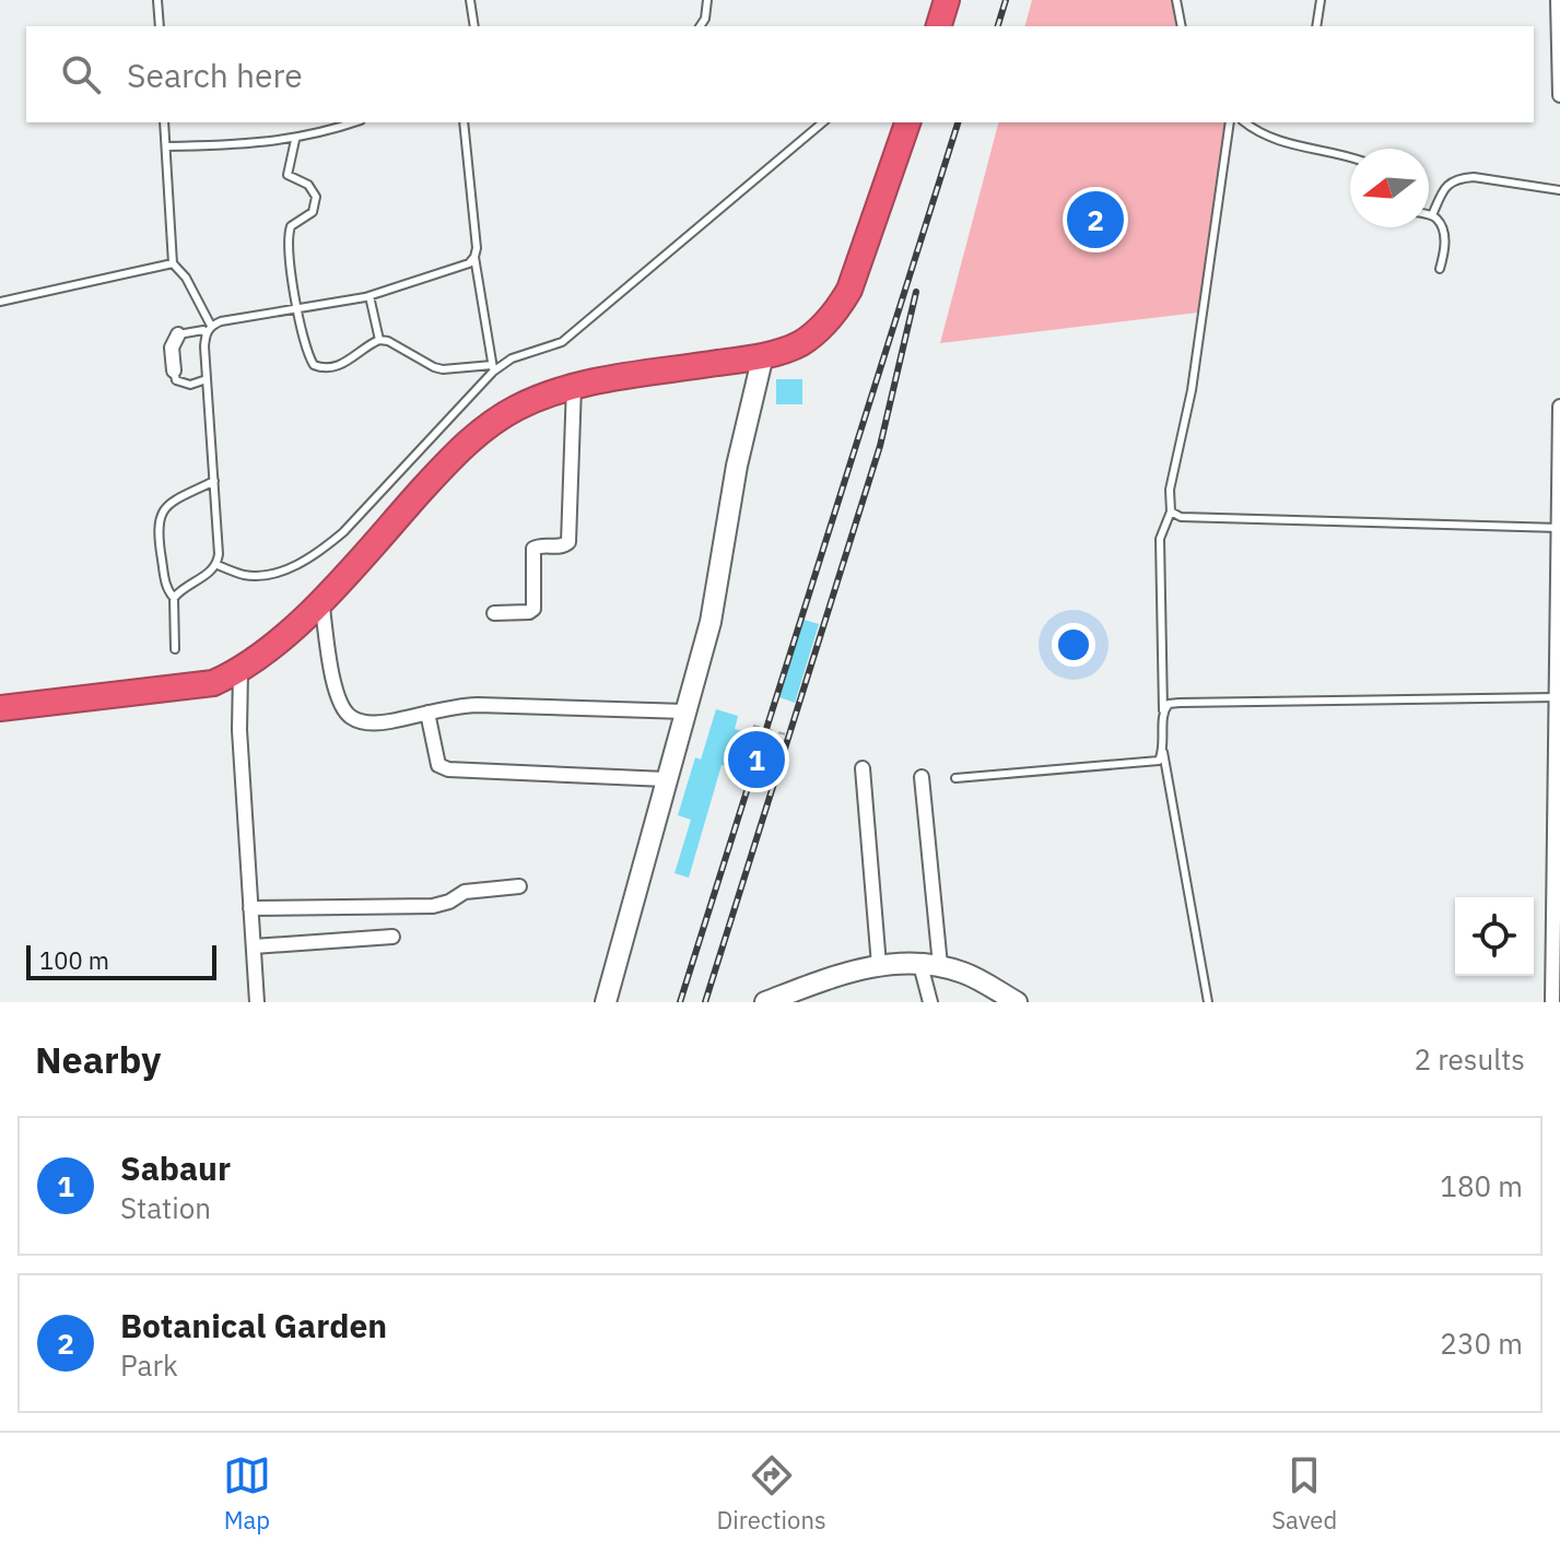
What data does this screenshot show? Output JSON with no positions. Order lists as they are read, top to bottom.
{
  "scale_bar": "100 m",
  "north": "left",
  "page": {
    "search": "Search here",
    "pins": ["2", "1"],
    "scale": "100 m",
    "heading": ["Nearby", "2 results"],
    "list": [
      {
        "mark": "1",
        "name": "Sabaur",
        "note": "Station",
        "value": "180 m"
      },
      {
        "mark": "2",
        "name": "Botanical Garden",
        "note": "Park",
        "value": "230 m"
      }
    ],
    "nav": ["Map", "Directions", "Saved"]
  }
}
